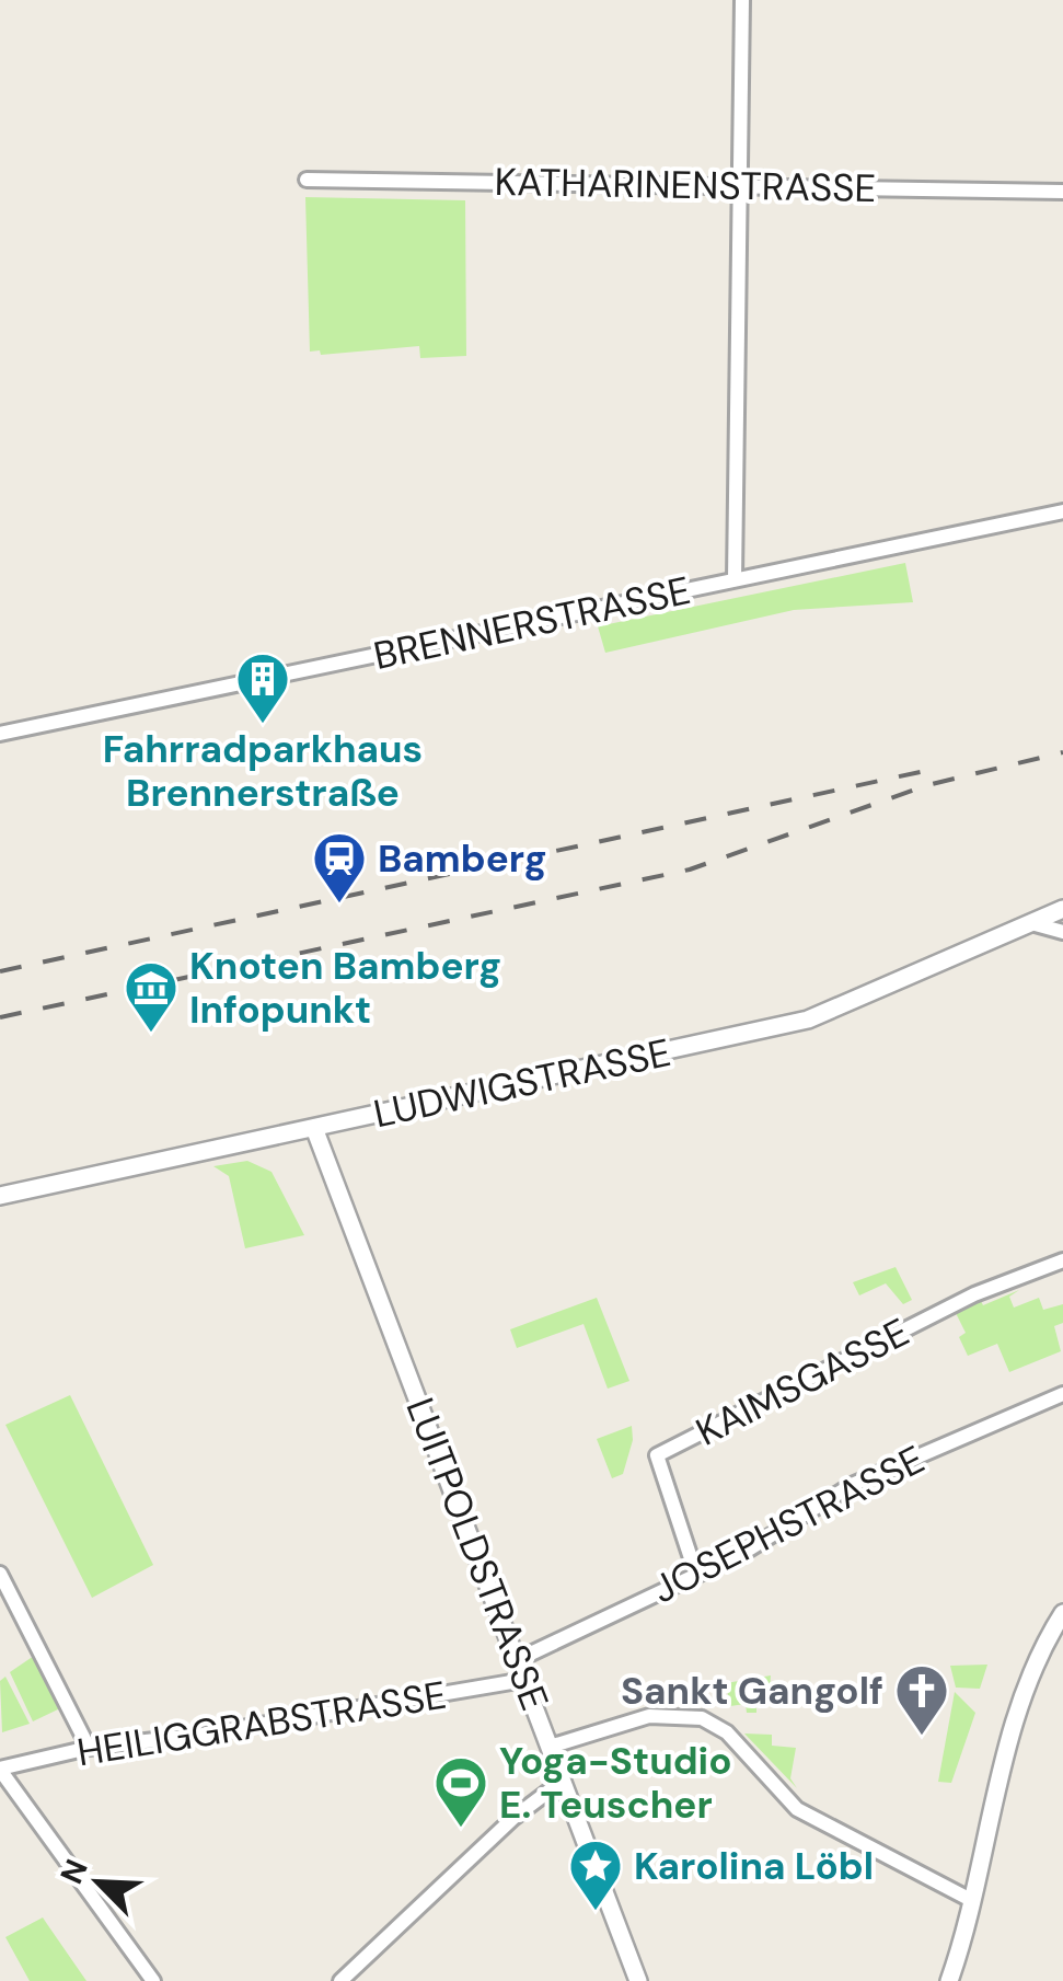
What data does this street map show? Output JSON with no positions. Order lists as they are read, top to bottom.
{
  "streets": {
    "street": [
      "KATHARINENSTRASSE",
      "BRENNERSTRASSE",
      "LUDWIGSTRASSE",
      "KAIMSGASSE",
      "JOSEPHSTRASSE",
      "LUITPOLDSTRASSE",
      "HEILIGGRABSTRASSE"
    ]
  },
  "crossings": [
    ["LUDWIGSTRASSE", "LUITPOLDSTRASSE"],
    ["KAIMSGASSE", "JOSEPHSTRASSE"],
    ["JOSEPHSTRASSE", "LUITPOLDSTRASSE"],
    ["LUITPOLDSTRASSE", "HEILIGGRABSTRASSE"]
  ],
  "places": {
    "building": ["Fahrradparkhaus Brennerstraße"],
    "station": ["Bamberg"],
    "museum": ["Knoten Bamberg Infopunkt"],
    "church": ["Sankt Gangolf"],
    "sports": ["Yoga-Studio E. Teuscher"],
    "place": ["Karolina Löbl"]
  },
  "north": "top left"
}
